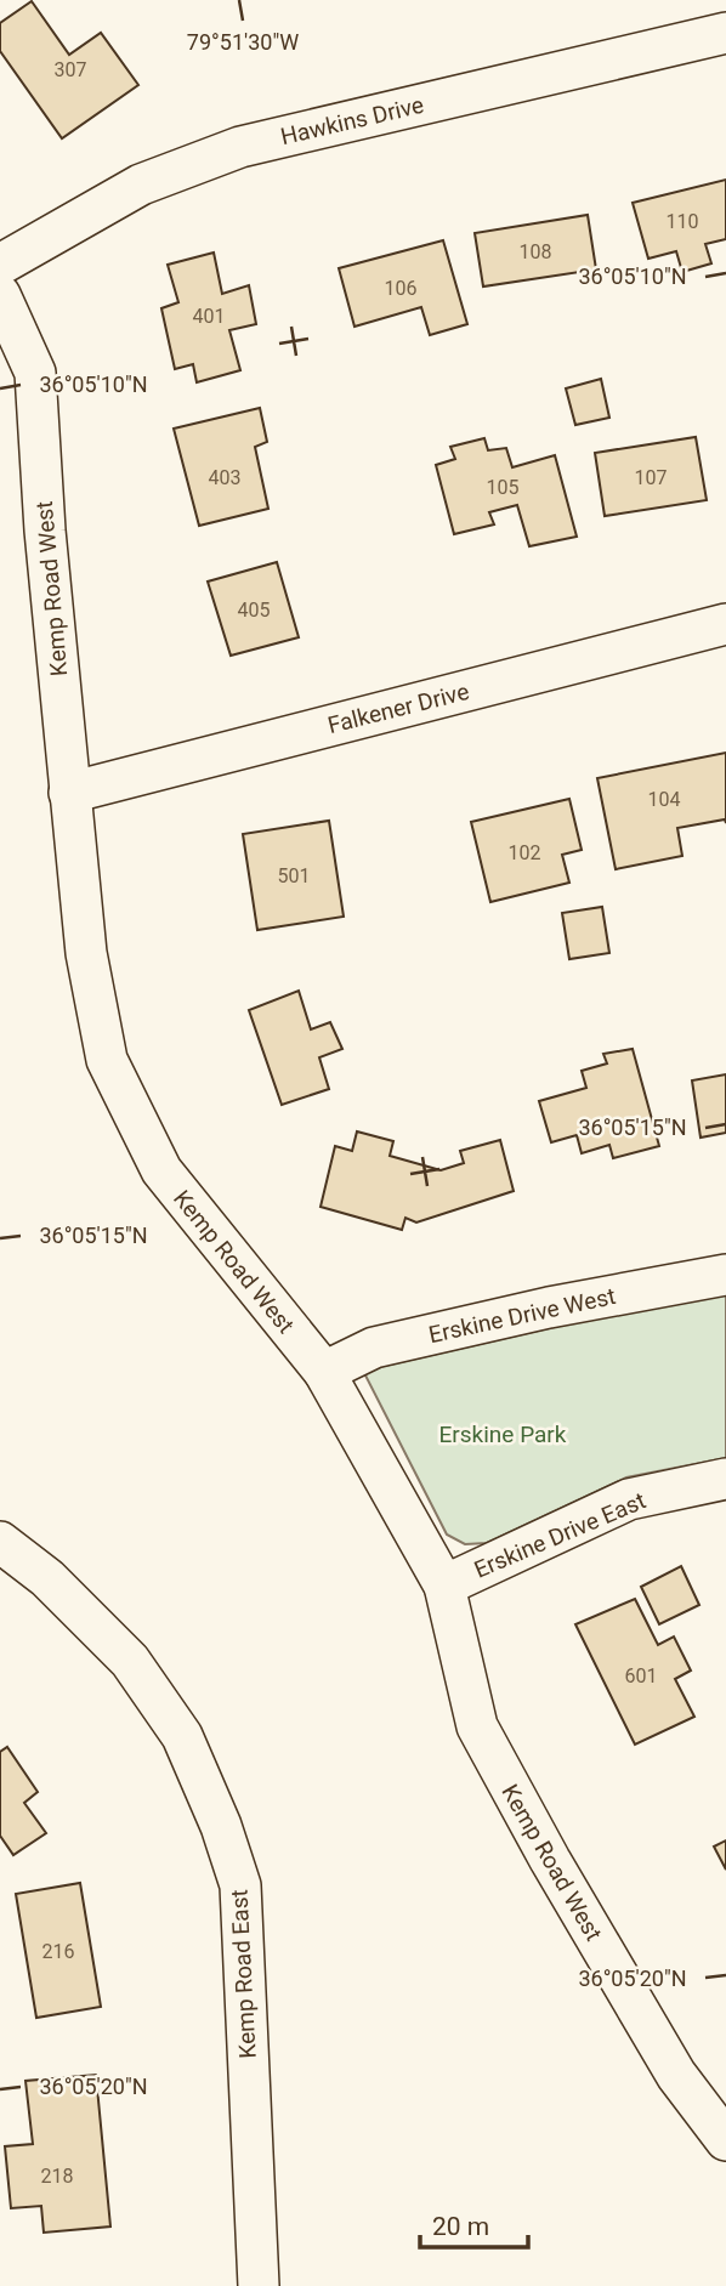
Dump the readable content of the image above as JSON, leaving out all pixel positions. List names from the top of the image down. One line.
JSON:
{"streets":{"street":["Hawkins Drive","Kemp Road West","Falkener Drive","Erskine Drive West","Erskine Drive East","Kemp Road East"]},"crossings":[["Kemp Road West","Falkener Drive"],["Kemp Road West","Erskine Drive West"],["Kemp Road West","Erskine Drive East"]],"parks":["Erskine Park"],"house_numbers":["307","110","108","106","401","403","107","105","405","104","102","501","601","216","218"],"scale_bar":"20 m","coordinates":["79°51'30\"W","36°05'10\"N","36°05'15\"N","36°05'20\"N"]}
